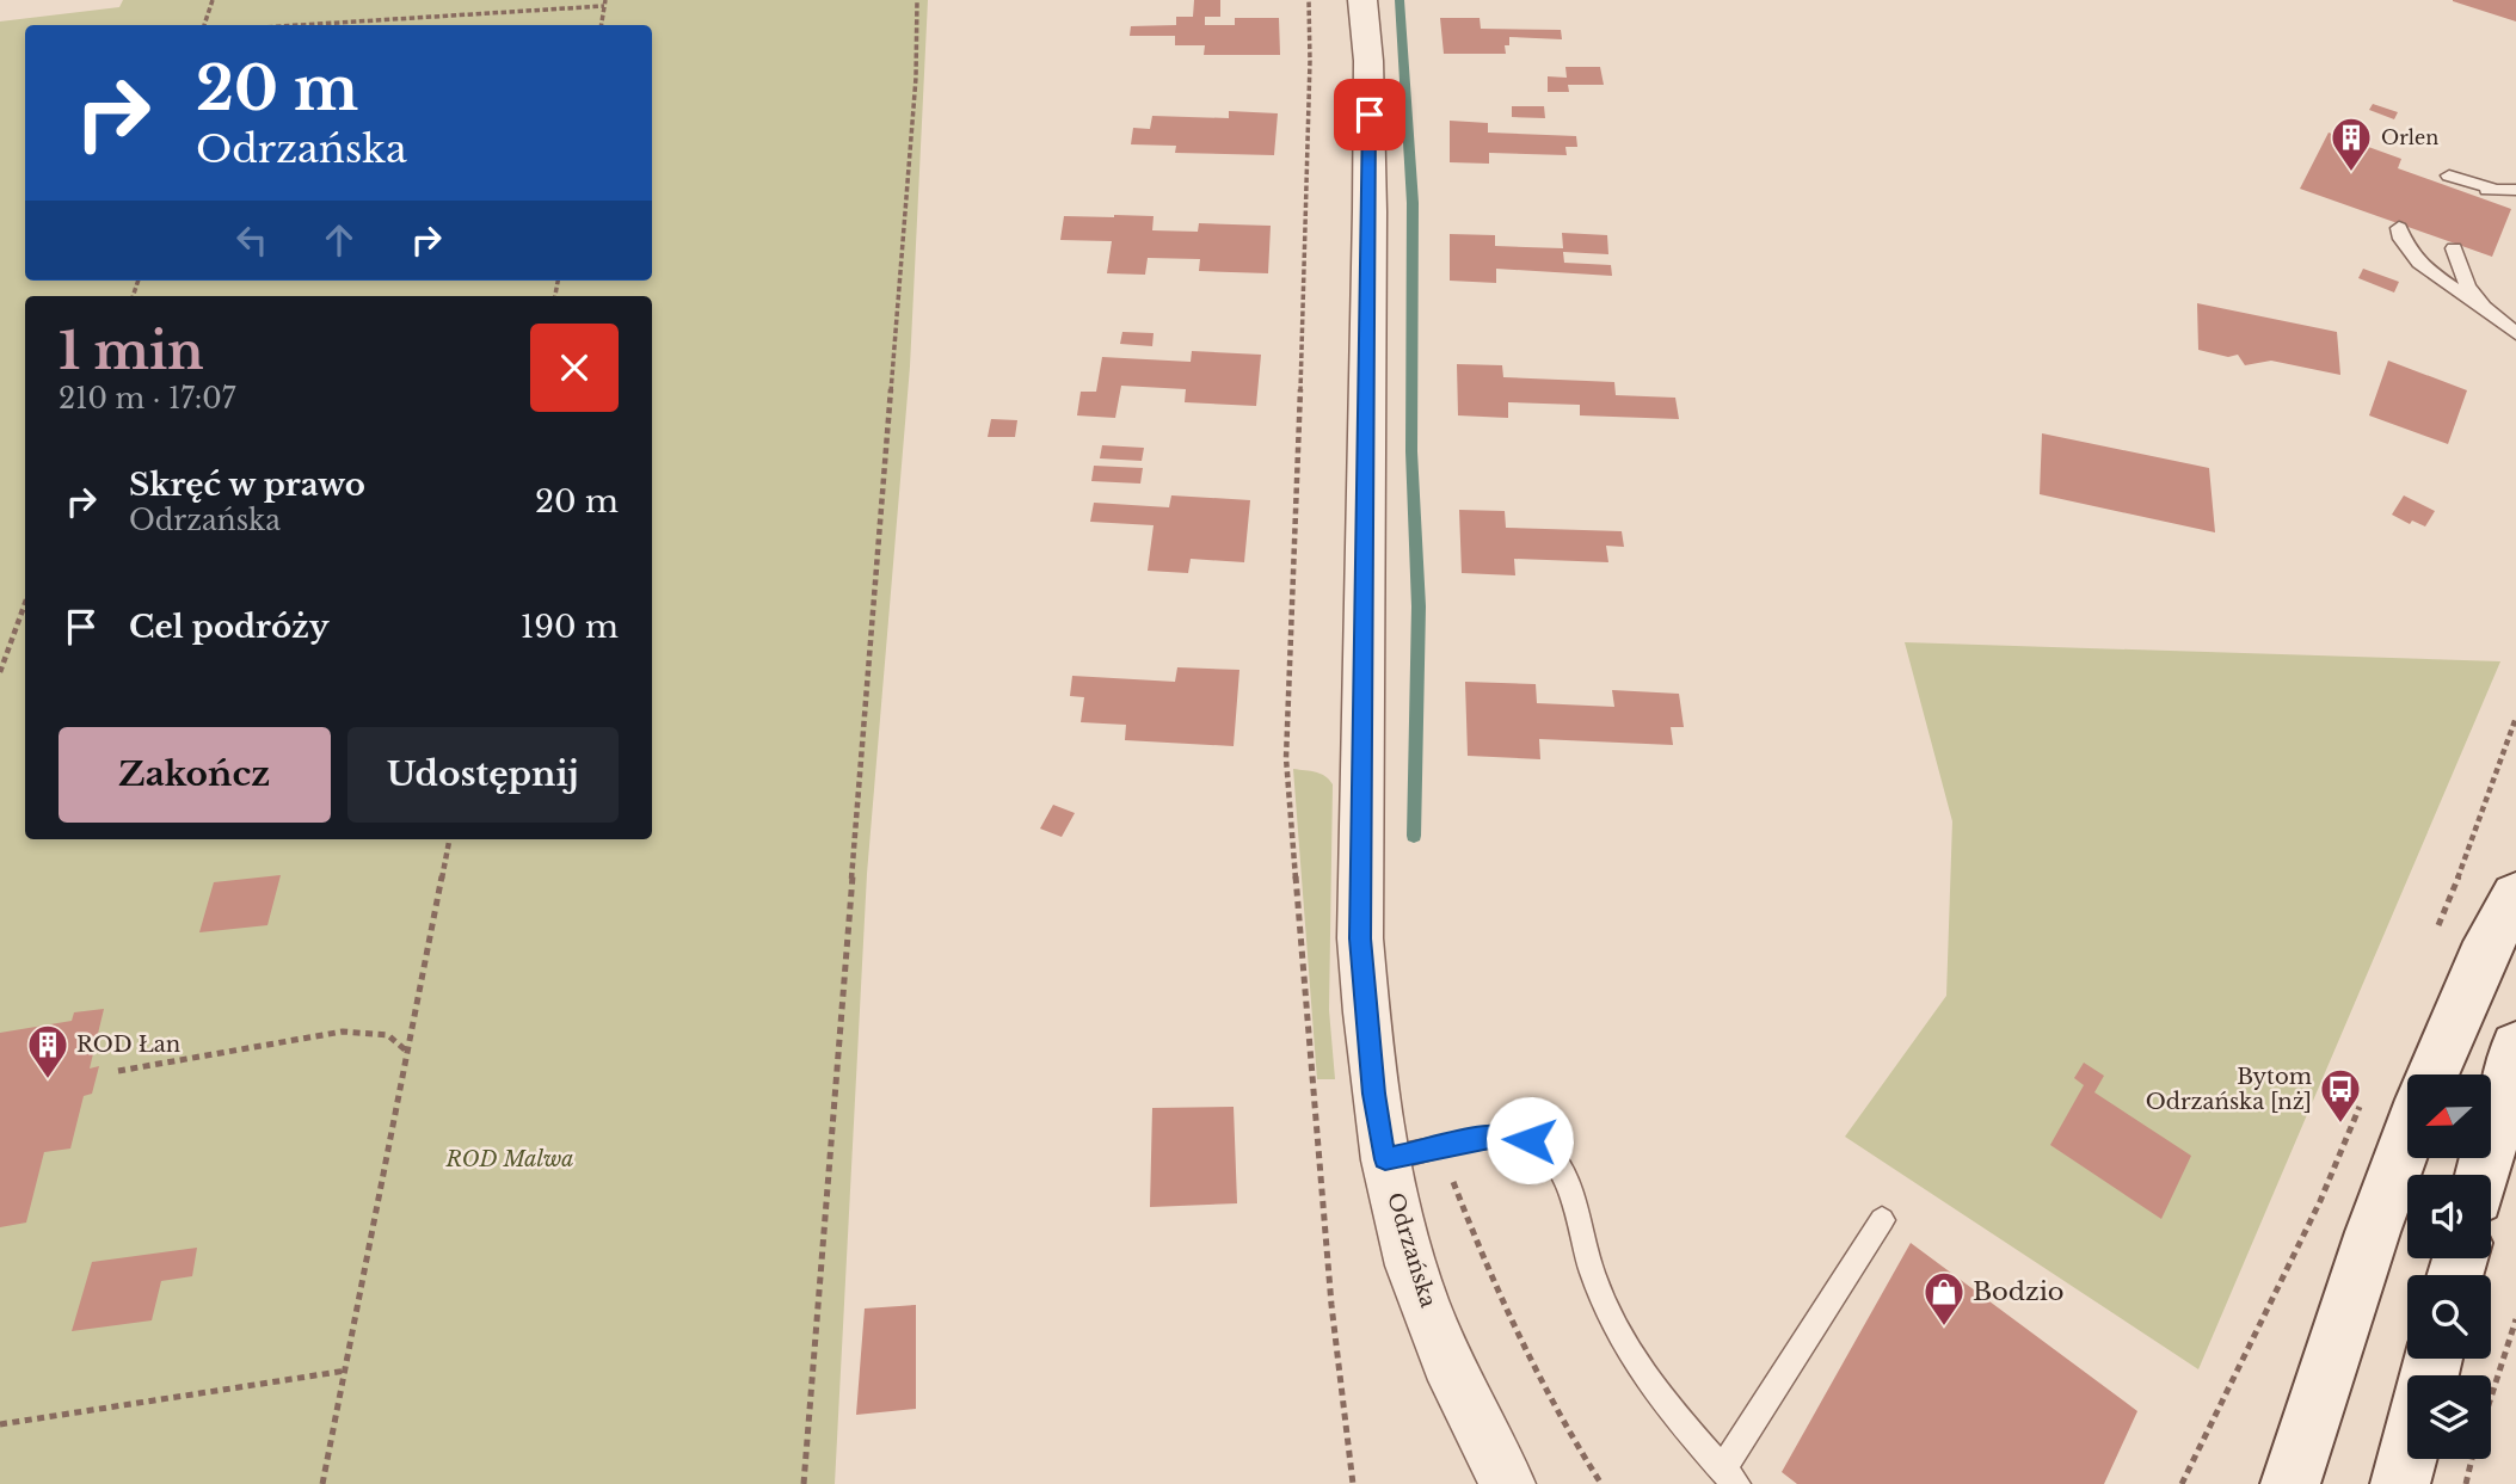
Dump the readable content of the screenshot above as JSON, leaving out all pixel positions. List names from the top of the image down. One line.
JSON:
{"streets":{"street":["Odrzańska"]},"parks":["ROD Malwa"],"places":{"building":["Orlen","ROD Łan"],"bus stop":["Bytom Odrzańska [nż]"],"shop":["Bodzio"]},"north":"left","page":{"turn":["20 m","Odrzańska"],"heading":["1 min","210 m · 17:07"],"list":[{"name":"Skręć w prawo","note":"Odrzańska","value":"20 m"},{"name":"Cel podróży","value":"190 m"}],"buttons":["Zakończ","Udostępnij"]}}
